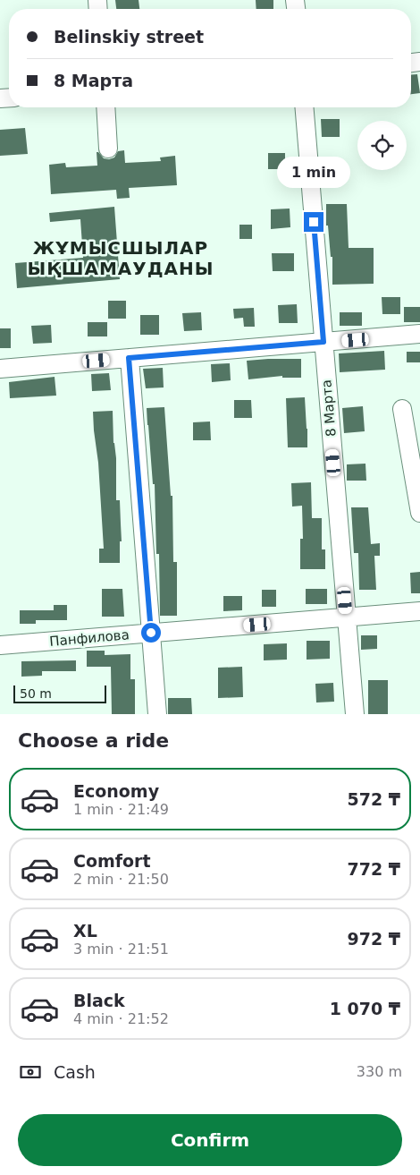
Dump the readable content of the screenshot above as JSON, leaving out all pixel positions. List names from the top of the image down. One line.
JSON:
{"streets":{"street":["8 Марта","Панфилова"]},"crossings":[["8 Марта","Панфилова"]],"districts":["ЖҰМЫСШЫЛАР ЫҚШАМАУДАНЫ"],"scale_bar":"50 m","page":{"banner":["Belinskiy street","8 Марта"],"bubble":"1 min","scale":"50 m","heading":"Choose a ride","list":[{"name":"Economy","note":"1 min · 21:49","value":"572 ₸"},{"name":"Comfort","note":"2 min · 21:50","value":"772 ₸"},{"name":"XL","note":"3 min · 21:51","value":"972 ₸"},{"name":"Black","note":"4 min · 21:52","value":"1 070 ₸"}],"pay":["Cash","330 m"],"buttons":"Confirm"}}
